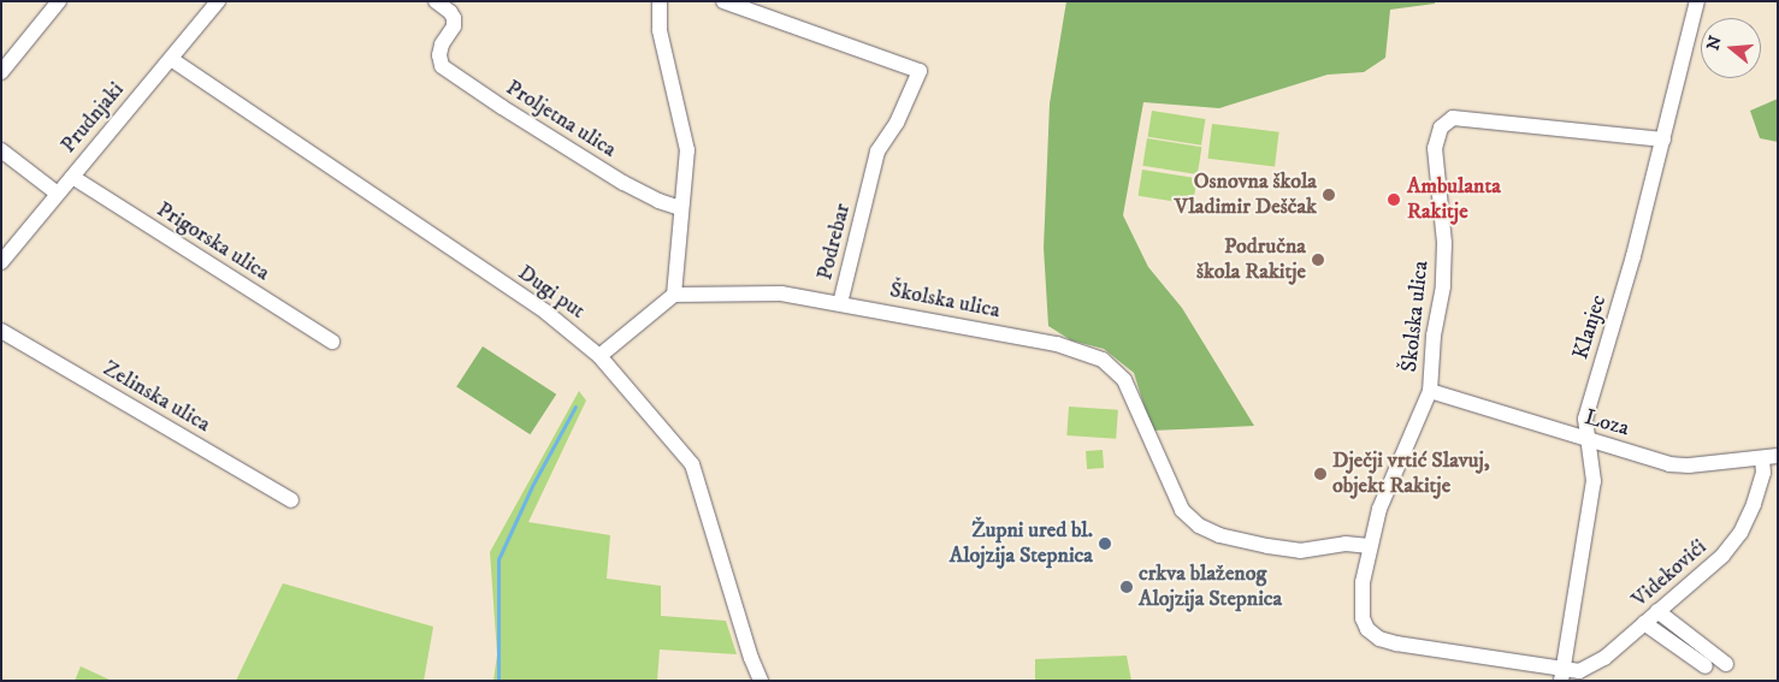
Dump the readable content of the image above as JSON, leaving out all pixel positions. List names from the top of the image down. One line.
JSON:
{"streets":{"street":["Prudnjaki","Proljetna ulica","Prigorska ulica","Podrebar","Dugi put","Školska ulica","Klanjec","Zelinska ulica","Loza","Videkovići"]},"crossings":[["Prudnjaki","Prigorska ulica"],["Prudnjaki","Dugi put"],["Podrebar","Školska ulica"],["Školska ulica","Klanjec"],["Školska ulica","Loza"],["Školska ulica","Videkovići"],["Klanjec","Loza"],["Klanjec","Videkovići"],["Loza","Videkovići"]],"places":["Osnovna škola Vladimir Deščak","Ambulanta Rakitje","Područna škola Rakitje","Dječji vrtić Slavuj, objekt Rakitje","Župni ured bl. Alojzija Stepnica","crkva blaženog Alojzija Stepnica"],"north":"left"}
